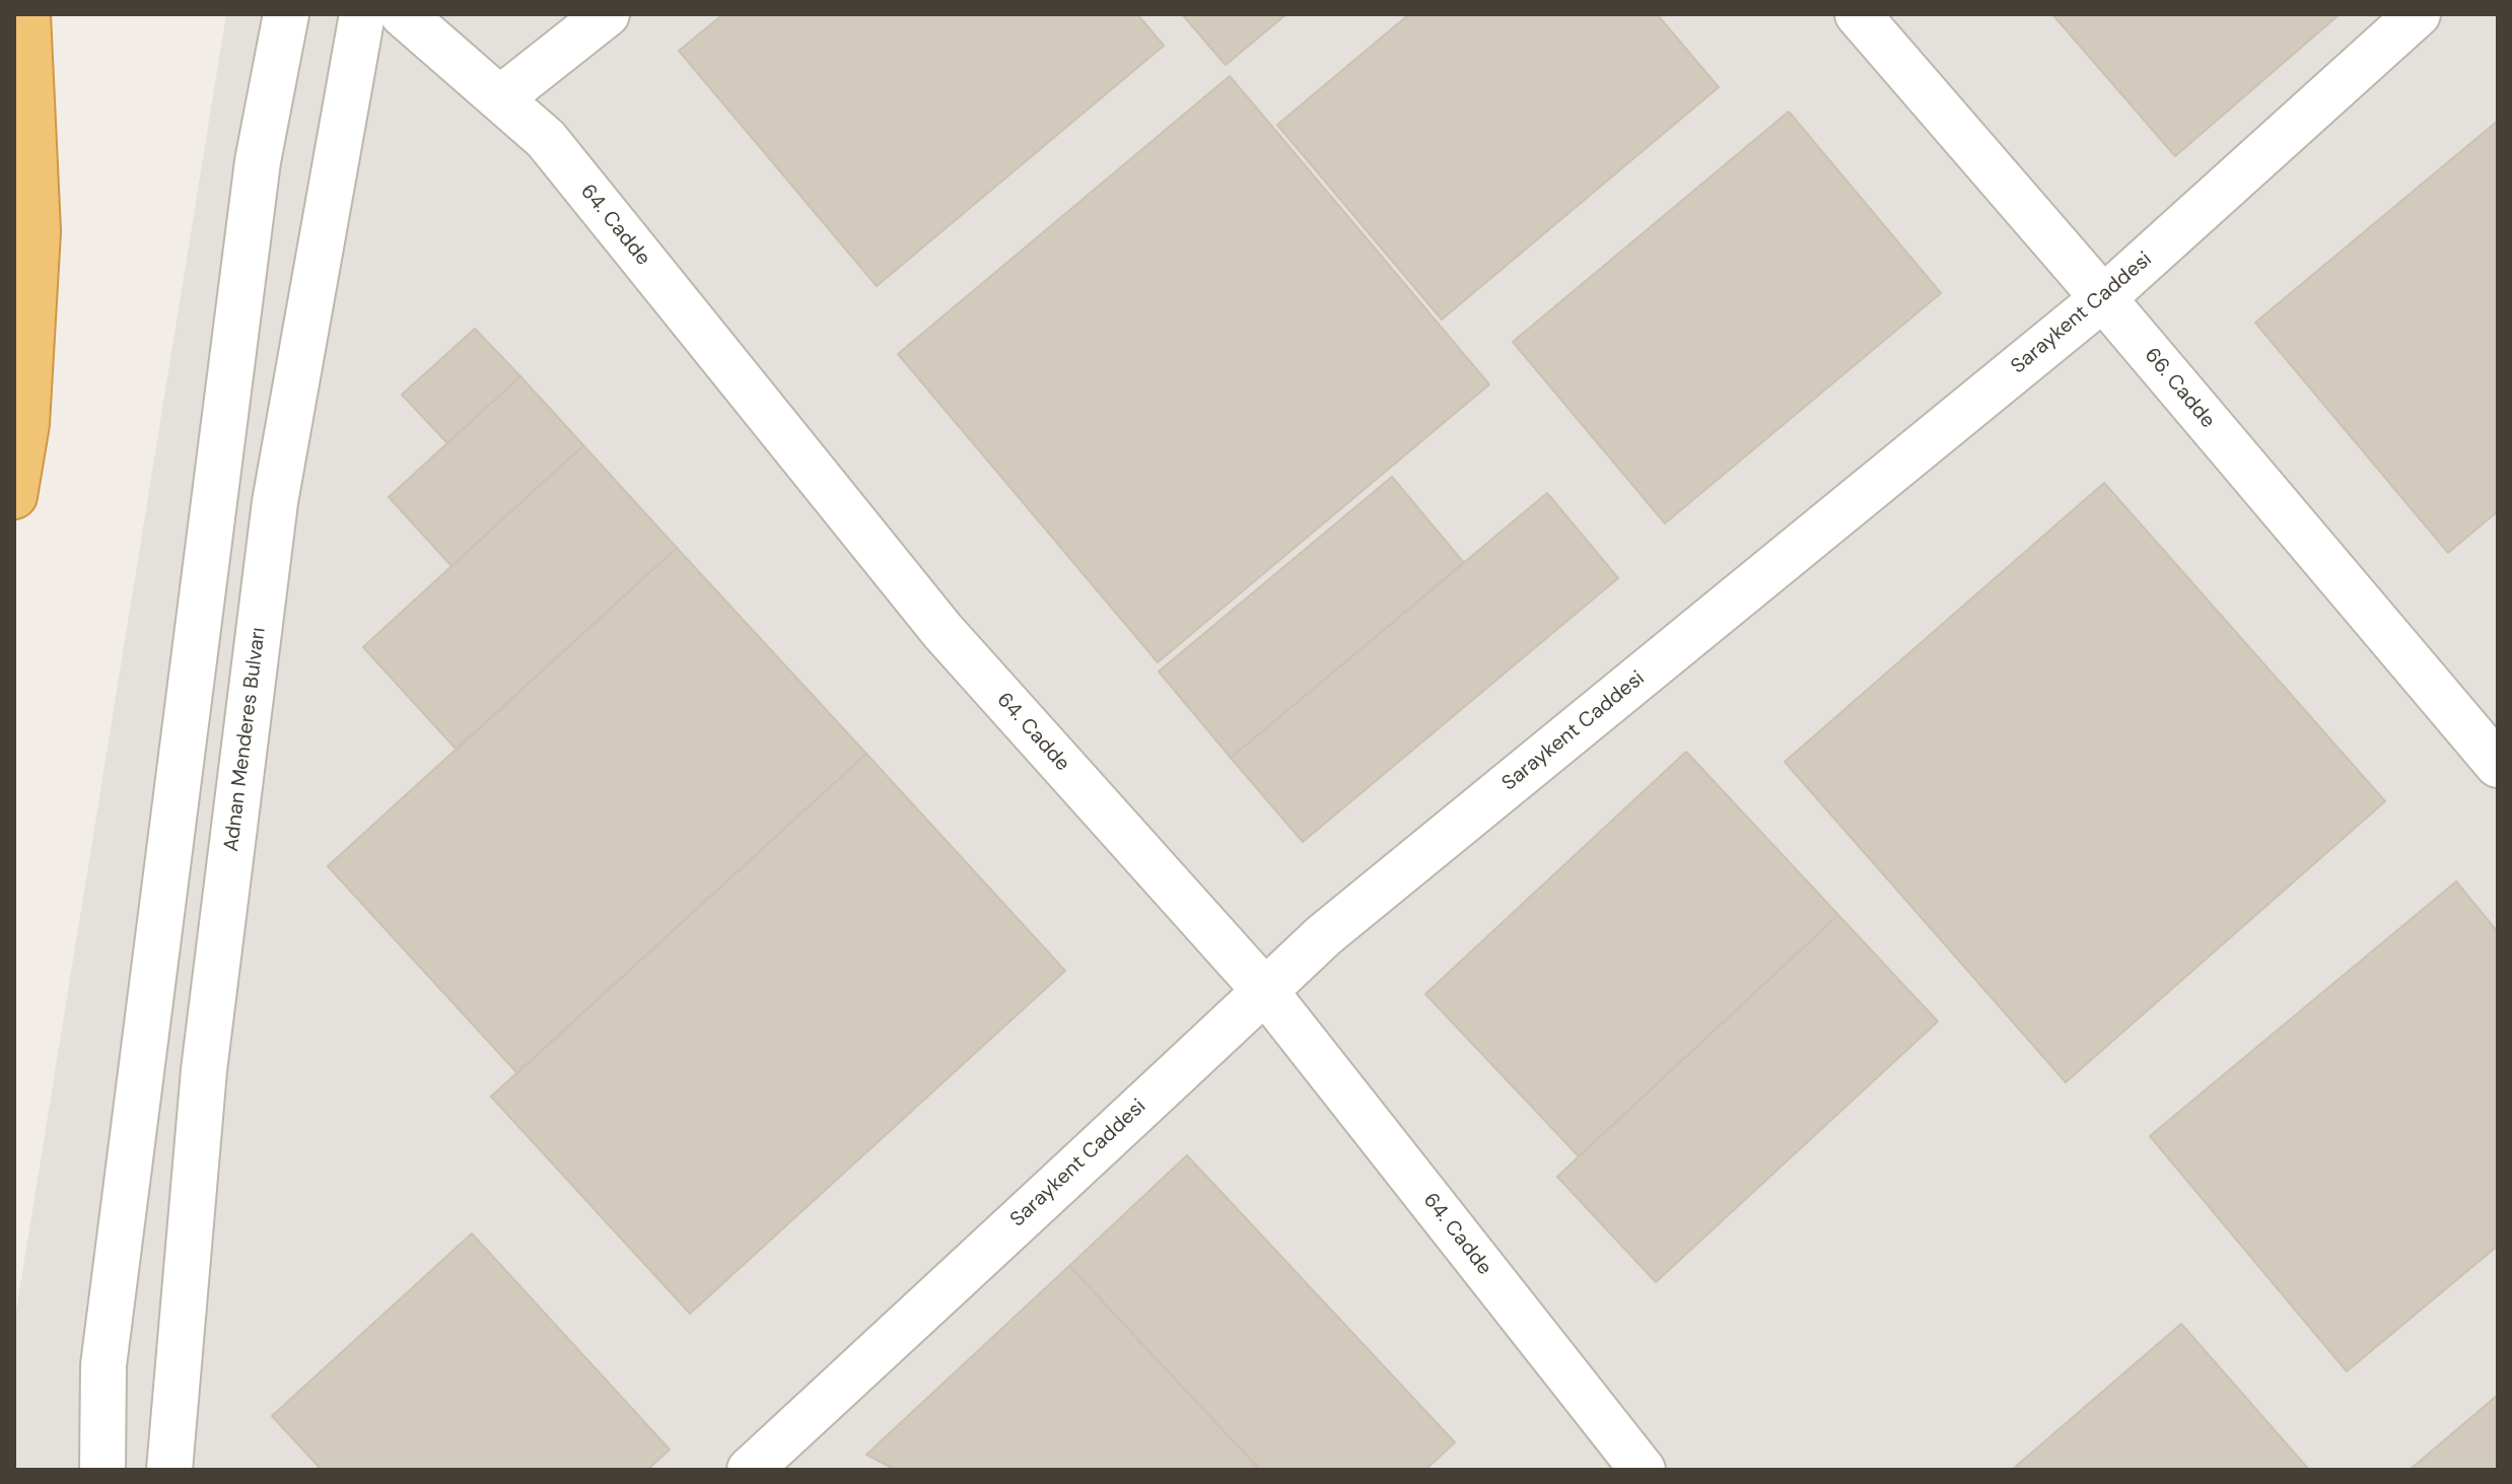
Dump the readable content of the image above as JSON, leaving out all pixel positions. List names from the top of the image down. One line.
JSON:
{"streets":{"street":["64. Cadde","Saraykent Caddesi","66. Cadde","Adnan Menderes Bulvarı"]},"crossings":[["64. Cadde","Saraykent Caddesi"],["Saraykent Caddesi","66. Cadde"]]}
